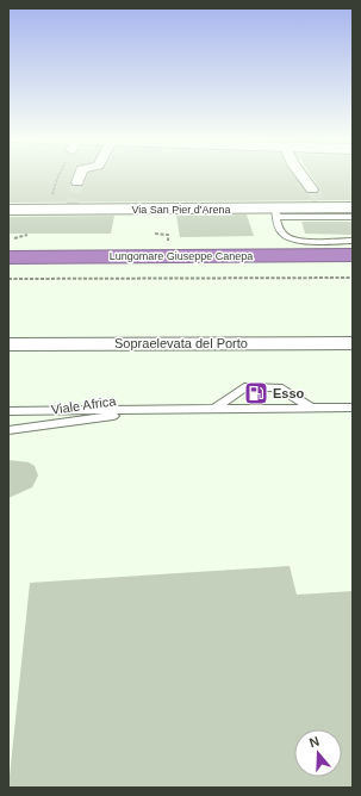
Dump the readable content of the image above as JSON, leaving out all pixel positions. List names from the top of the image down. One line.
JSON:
{"streets":{"highway":["Lungomare Giuseppe Canepa"],"street":["Via San Pier d'Arena","Sopraelevata del Porto"],"lane":["Viale Africa"]},"places":{"fuel station":["Esso"]},"north":"top"}
